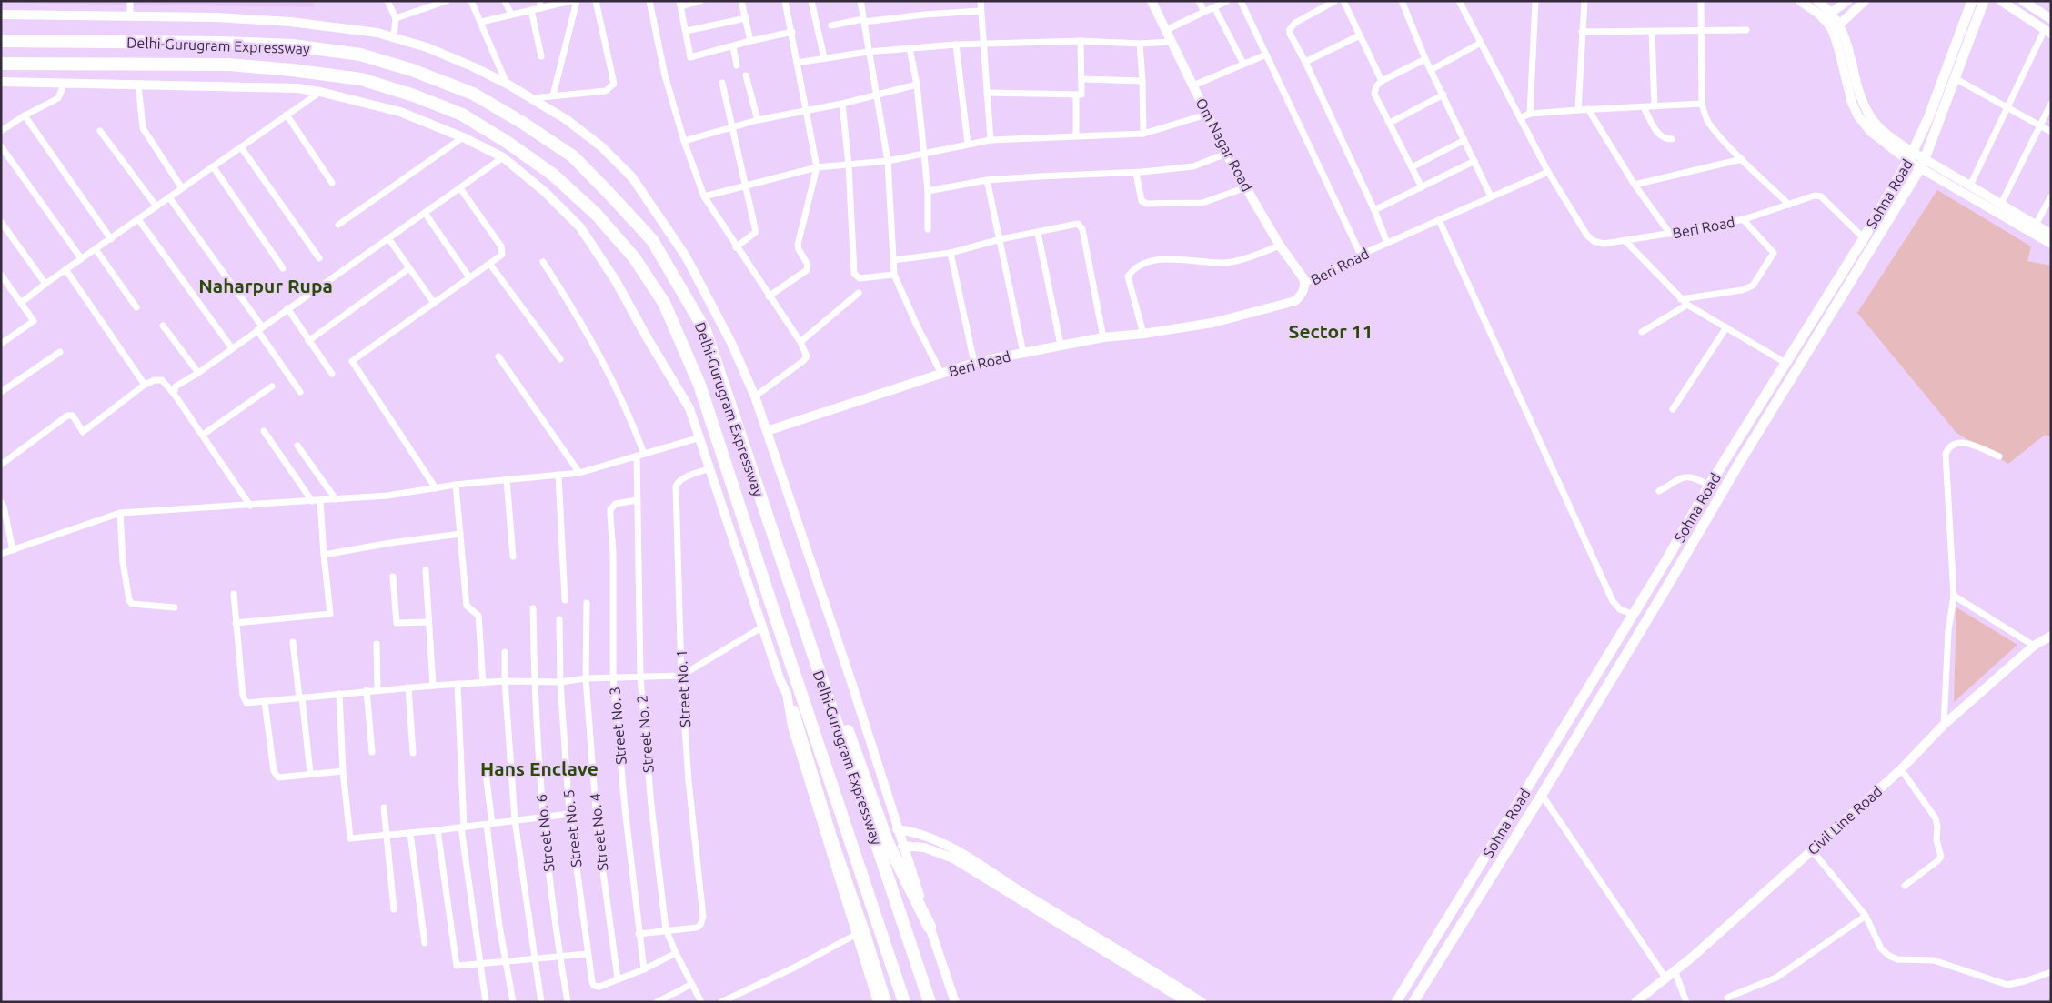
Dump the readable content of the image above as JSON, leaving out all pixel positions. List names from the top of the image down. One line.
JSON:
{"streets":{"highway":["Delhi-Gurugram Expressway"],"main road":["Om Nagar Road","Sohna Road","Beri Road","Civil Line Road"],"street":["Street No. 1","Street No. 3","Street No. 2","Street No. 5","Street No. 4","Street No. 6"]},"crossings":[["Om Nagar Road","Beri Road"],["Sohna Road","Beri Road"],["Street No. 1","Street No. 2"],["Street No. 3","Street No. 2"],["Street No. 5","Street No. 4"]],"districts":["Naharpur Rupa","Sector 11","Hans Enclave"]}
